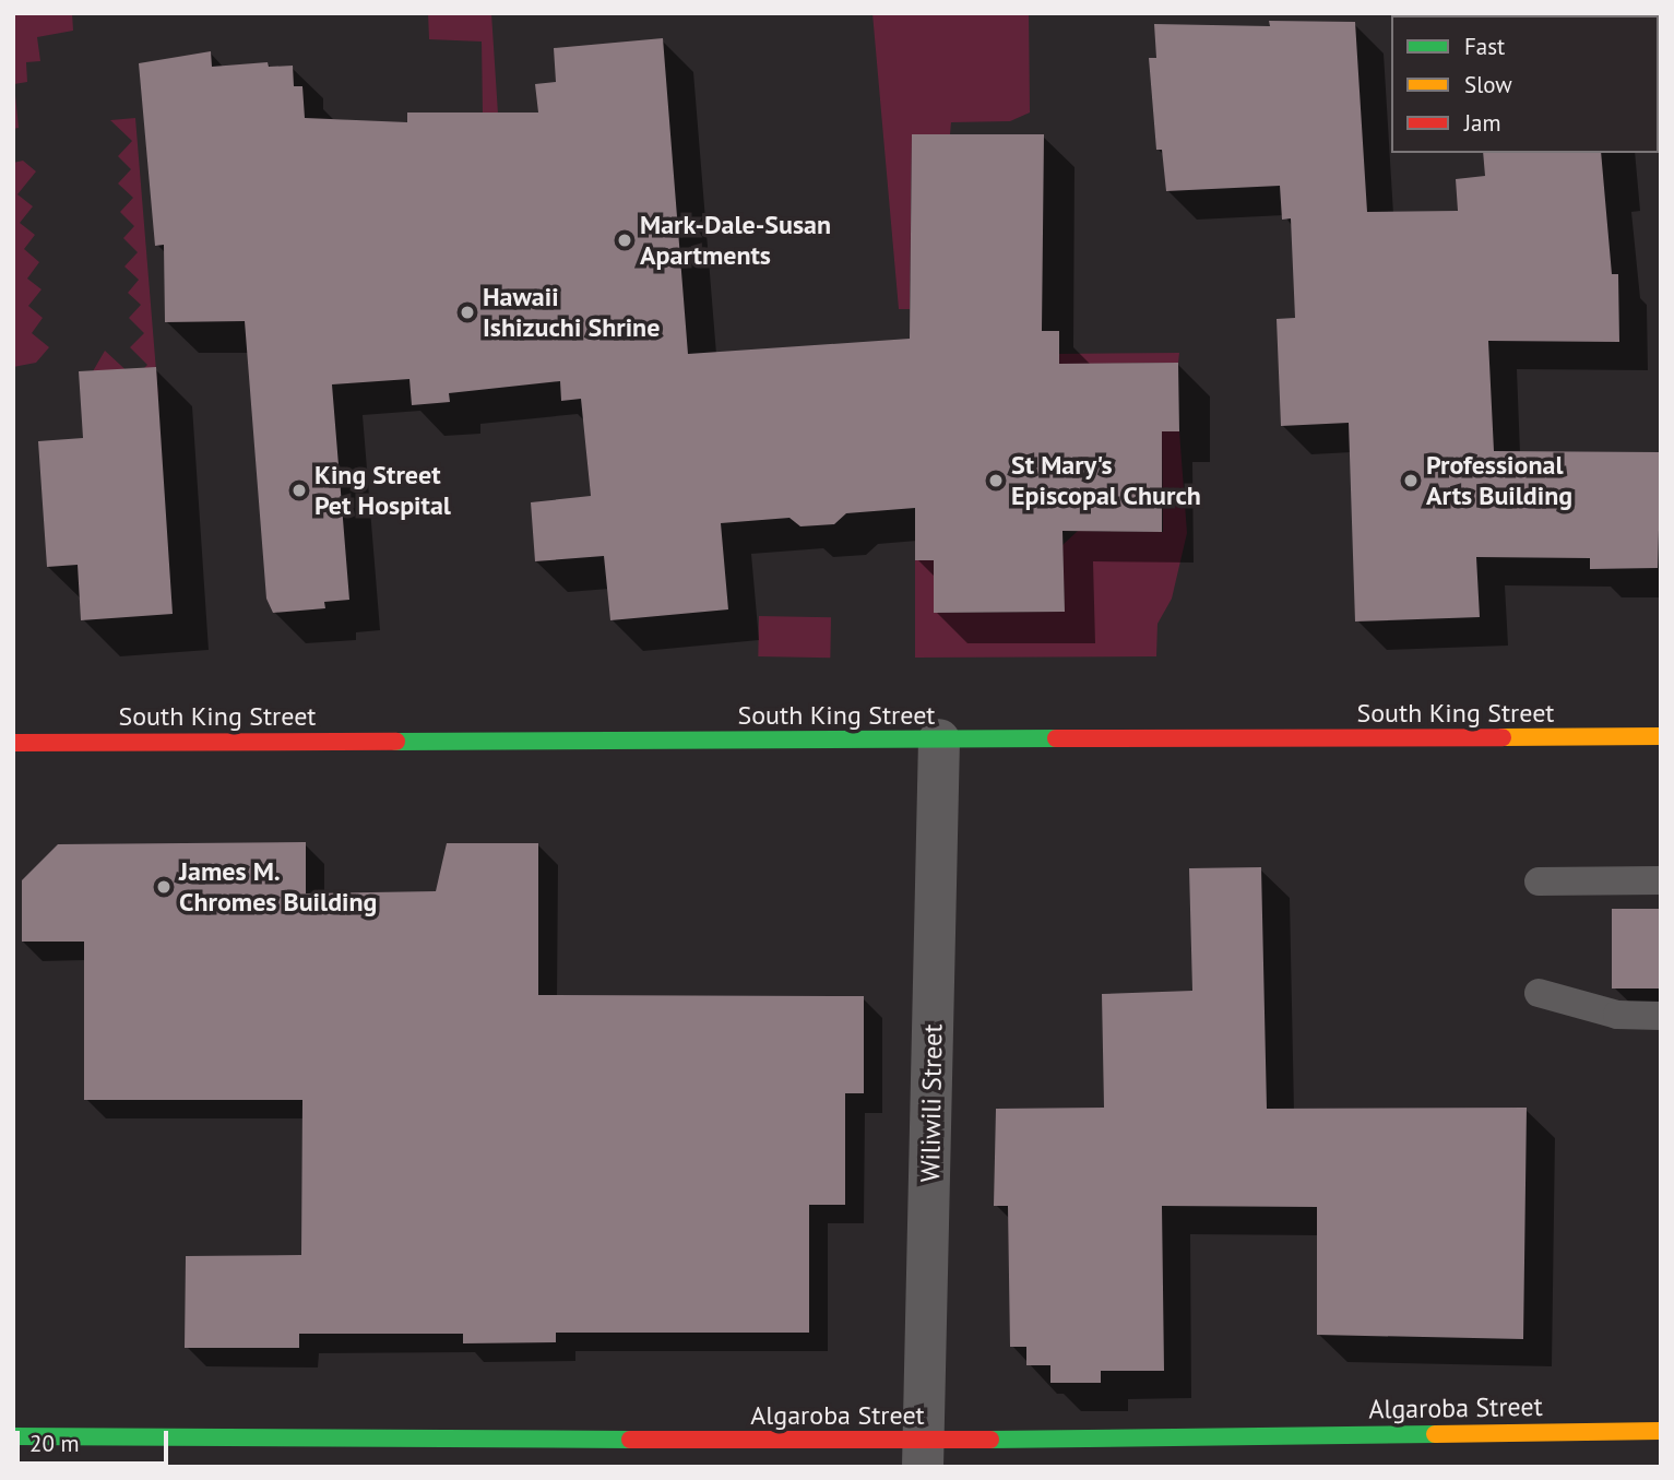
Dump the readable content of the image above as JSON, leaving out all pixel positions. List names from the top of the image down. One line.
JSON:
{"streets":{"main road":["South King Street","Algaroba Street"],"street":["Wiliwili Street"]},"crossings":[["South King Street","Wiliwili Street"],["Wiliwili Street","Algaroba Street"]],"places":["Mark-Dale-Susan Apartments","Hawaii Ishizuchi Shrine","St Mary's Episcopal Church","Professional Arts Building","King Street Pet Hospital","James M. Chromes Building"],"legend":["Fast","Slow","Jam"],"scale_bar":"20 m"}
